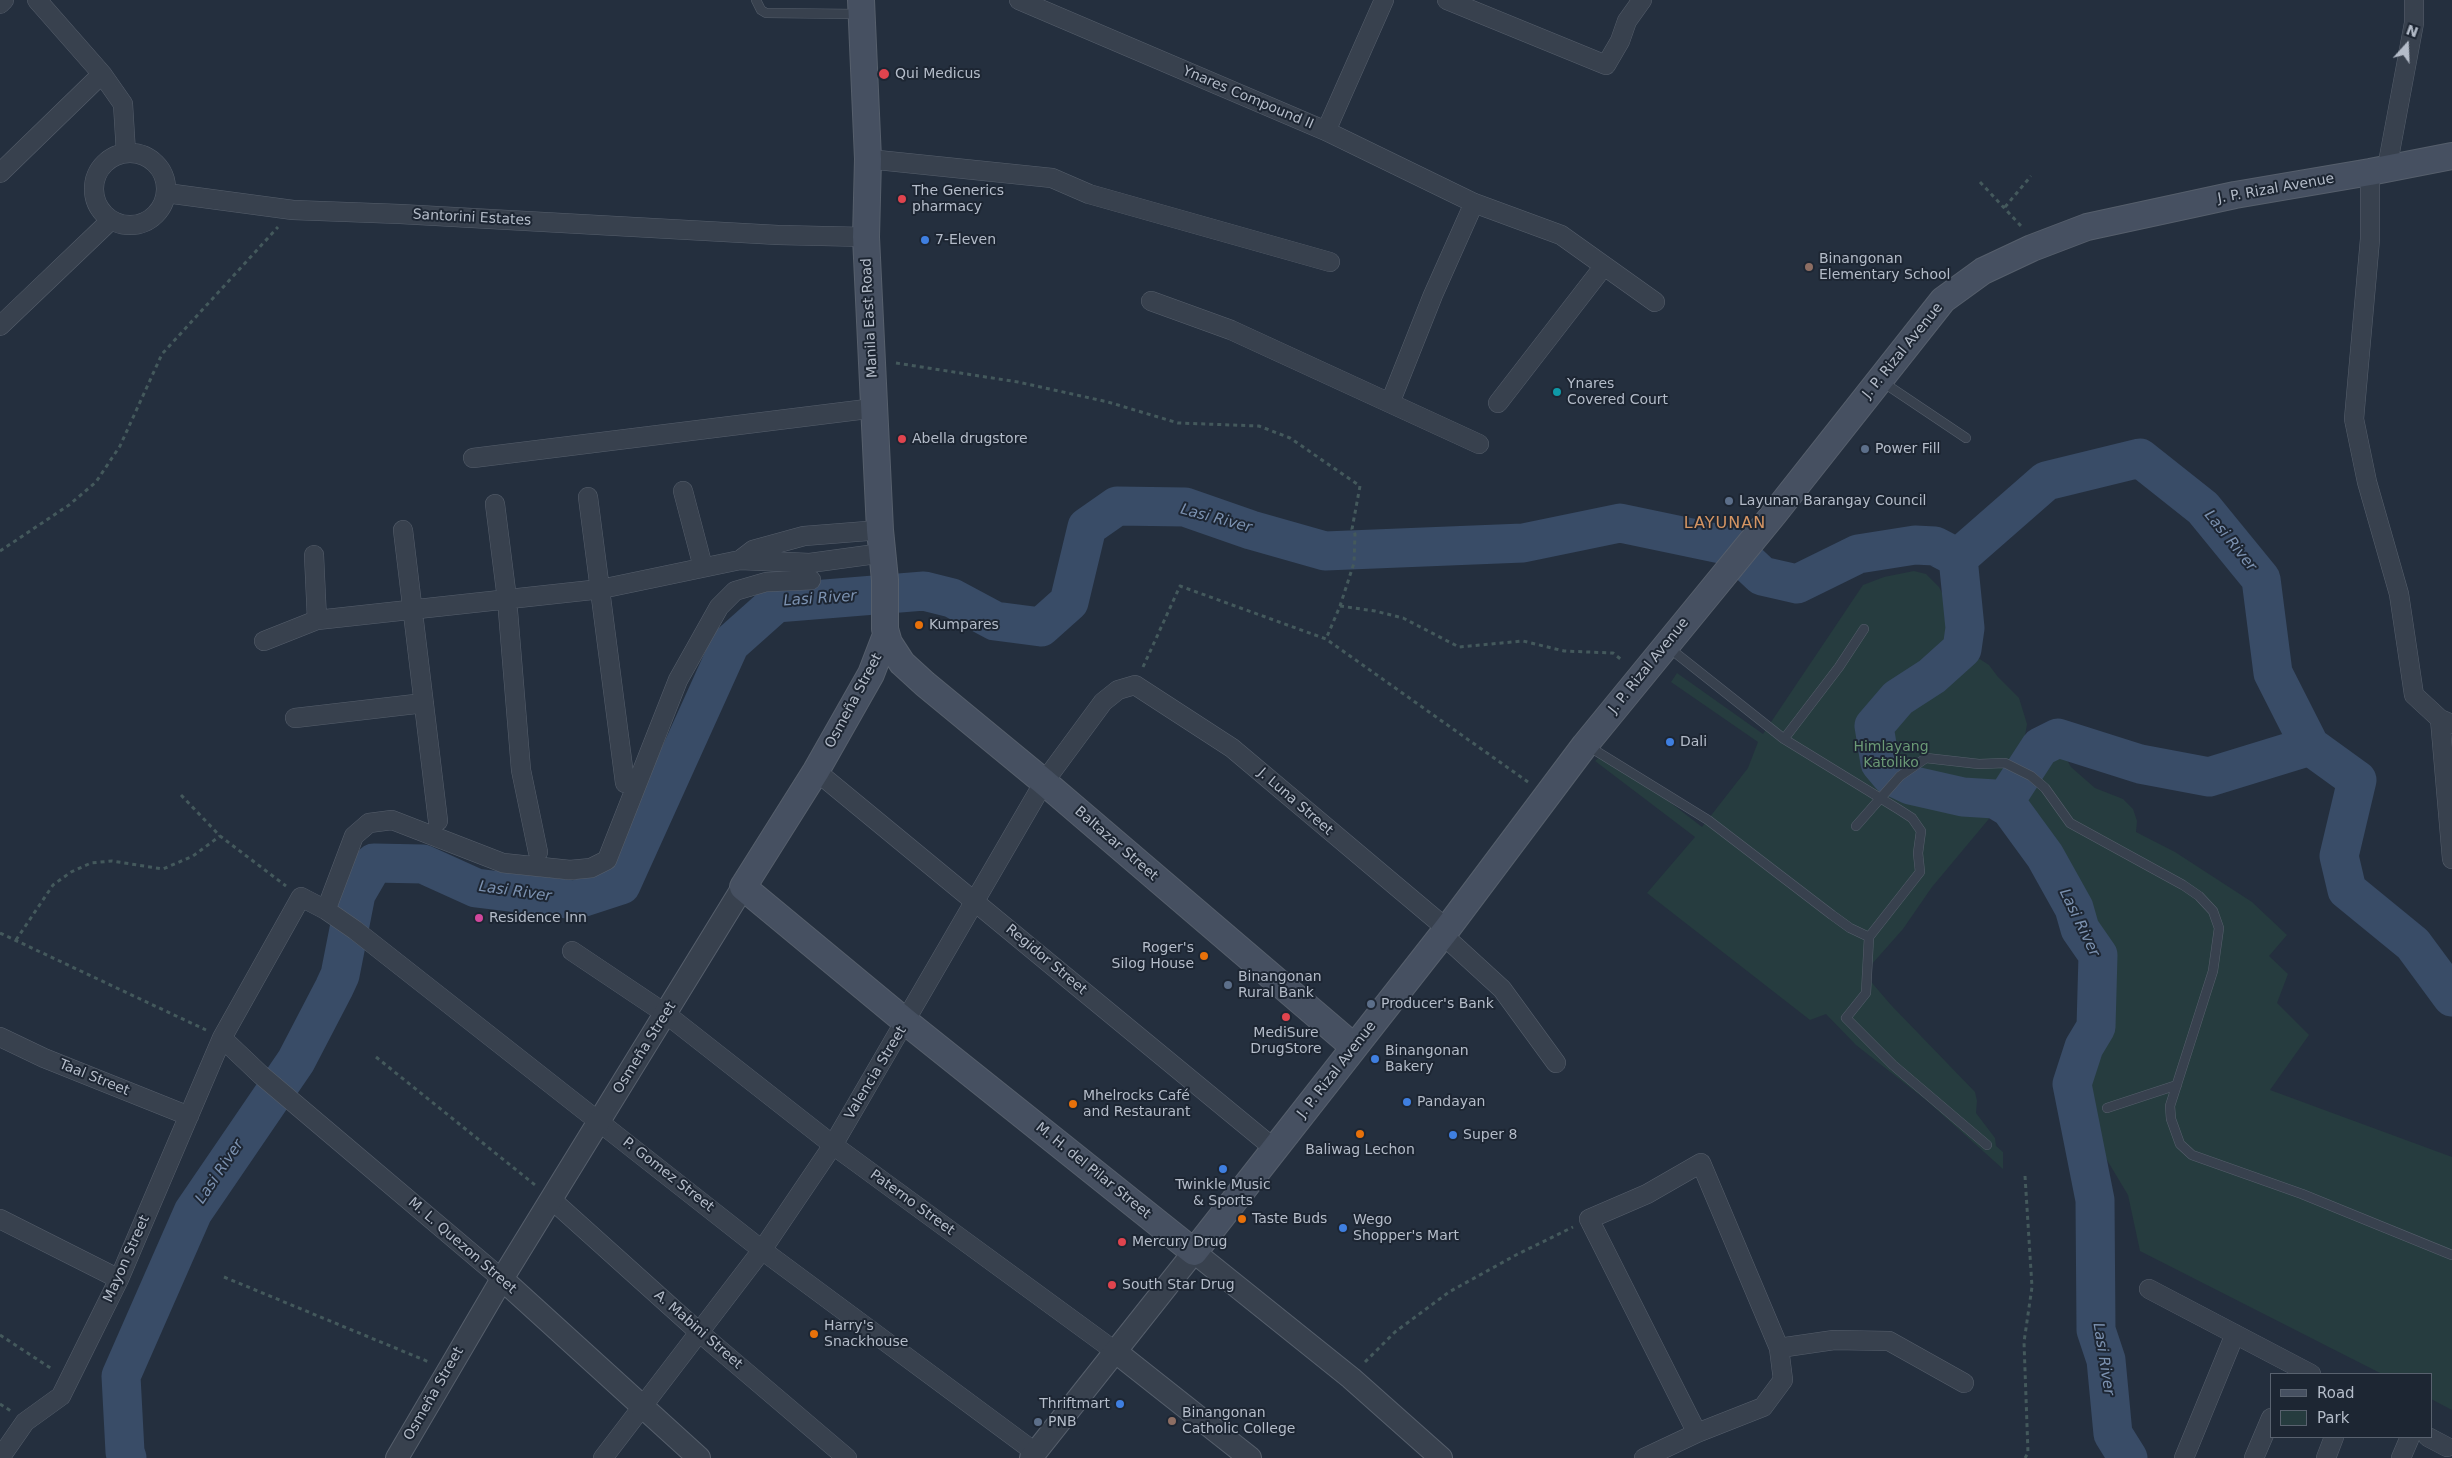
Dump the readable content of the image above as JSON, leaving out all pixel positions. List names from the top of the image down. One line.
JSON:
{"streets":{"main road":["J. P. Rizal Avenue","Manila East Road","Osmeña Street","Baltazar Street","M. H. del Pilar Street"],"street":["Ynares Compound II","Santorini Estates","J. Luna Street","Regidor Street","Valencia Street","Taal Street","P. Gomez Street","Paterno Street","M. L. Quezon Street","Mayon Street","A. Mabini Street"]},"crossings":[["J. P. Rizal Avenue","J. Luna Street"],["J. P. Rizal Avenue","Baltazar Street"],["J. P. Rizal Avenue","Regidor Street"],["J. P. Rizal Avenue","M. H. del Pilar Street"],["J. P. Rizal Avenue","P. Gomez Street"],["J. P. Rizal Avenue","Paterno Street"],["Santorini Estates","Manila East Road"],["Manila East Road","Osmeña Street"],["Manila East Road","Baltazar Street"],["Osmeña Street","Baltazar Street"],["Osmeña Street","Regidor Street"],["Osmeña Street","M. H. del Pilar Street"],["Osmeña Street","P. Gomez Street"],["Osmeña Street","Paterno Street"],["Osmeña Street","M. L. Quezon Street"],["Osmeña Street","A. Mabini Street"],["J. Luna Street","Valencia Street"],["Baltazar Street","Valencia Street"],["Regidor Street","Valencia Street"],["Valencia Street","M. H. del Pilar Street"],["Valencia Street","P. Gomez Street"],["Valencia Street","Paterno Street"],["Valencia Street","M. L. Quezon Street"],["Valencia Street","A. Mabini Street"],["Taal Street","Mayon Street"],["P. Gomez Street","Mayon Street"],["M. L. Quezon Street","Mayon Street"]],"districts":["LAYUNAN"],"water":["Lasi River"],"parks":["Himlayang Katoliko"],"places":["Qui Medicus","The Generics pharmacy","7-Eleven","Binangonan Elementary School","Ynares Covered Court","Abella drugstore","Power Fill","Layunan Barangay Council","Kumpares","Dali","Residence Inn","Roger's Silog House","Binangonan Rural Bank","Producer's Bank","MediSure DrugStore","Binangonan Bakery","Pandayan","Mhelrocks Café and Restaurant","Baliwag Lechon","Super 8","Twinkle Music & Sports","Taste Buds","Wego Shopper's Mart","Mercury Drug","South Star Drug","Harry's Snackhouse","Thriftmart","Binangonan Catholic College","PNB"],"legend":["Road","Park"],"north":"top"}
